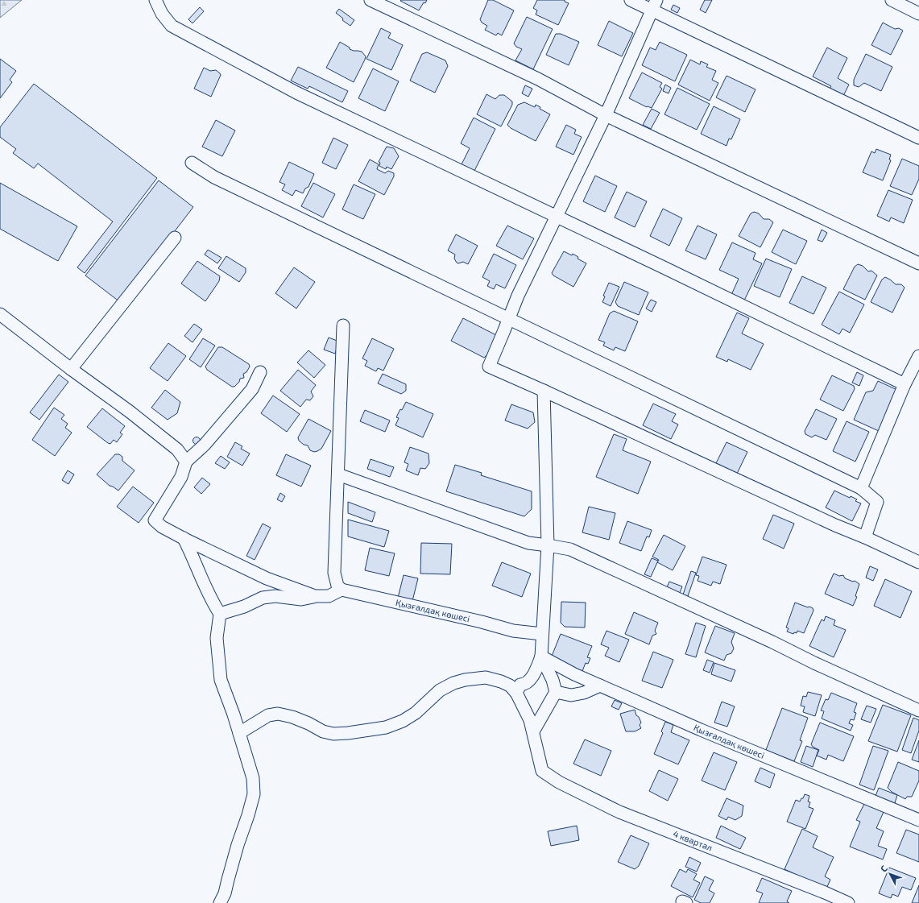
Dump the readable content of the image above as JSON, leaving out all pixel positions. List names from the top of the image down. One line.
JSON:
{"streets":{"street":["Қызғалдақ көшесі","4 квартал"]},"north":"top left"}
